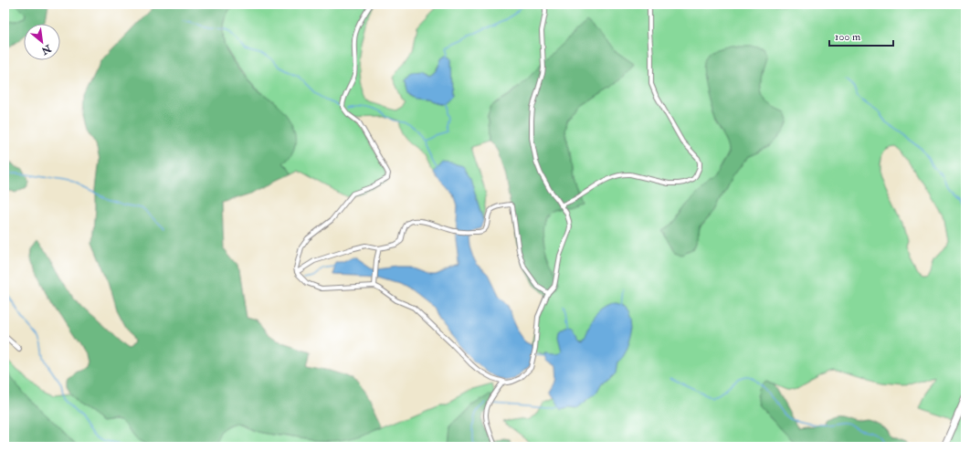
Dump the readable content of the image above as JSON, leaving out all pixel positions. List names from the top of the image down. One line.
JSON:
{"scale_bar":"100 m","north":"bottom right"}
